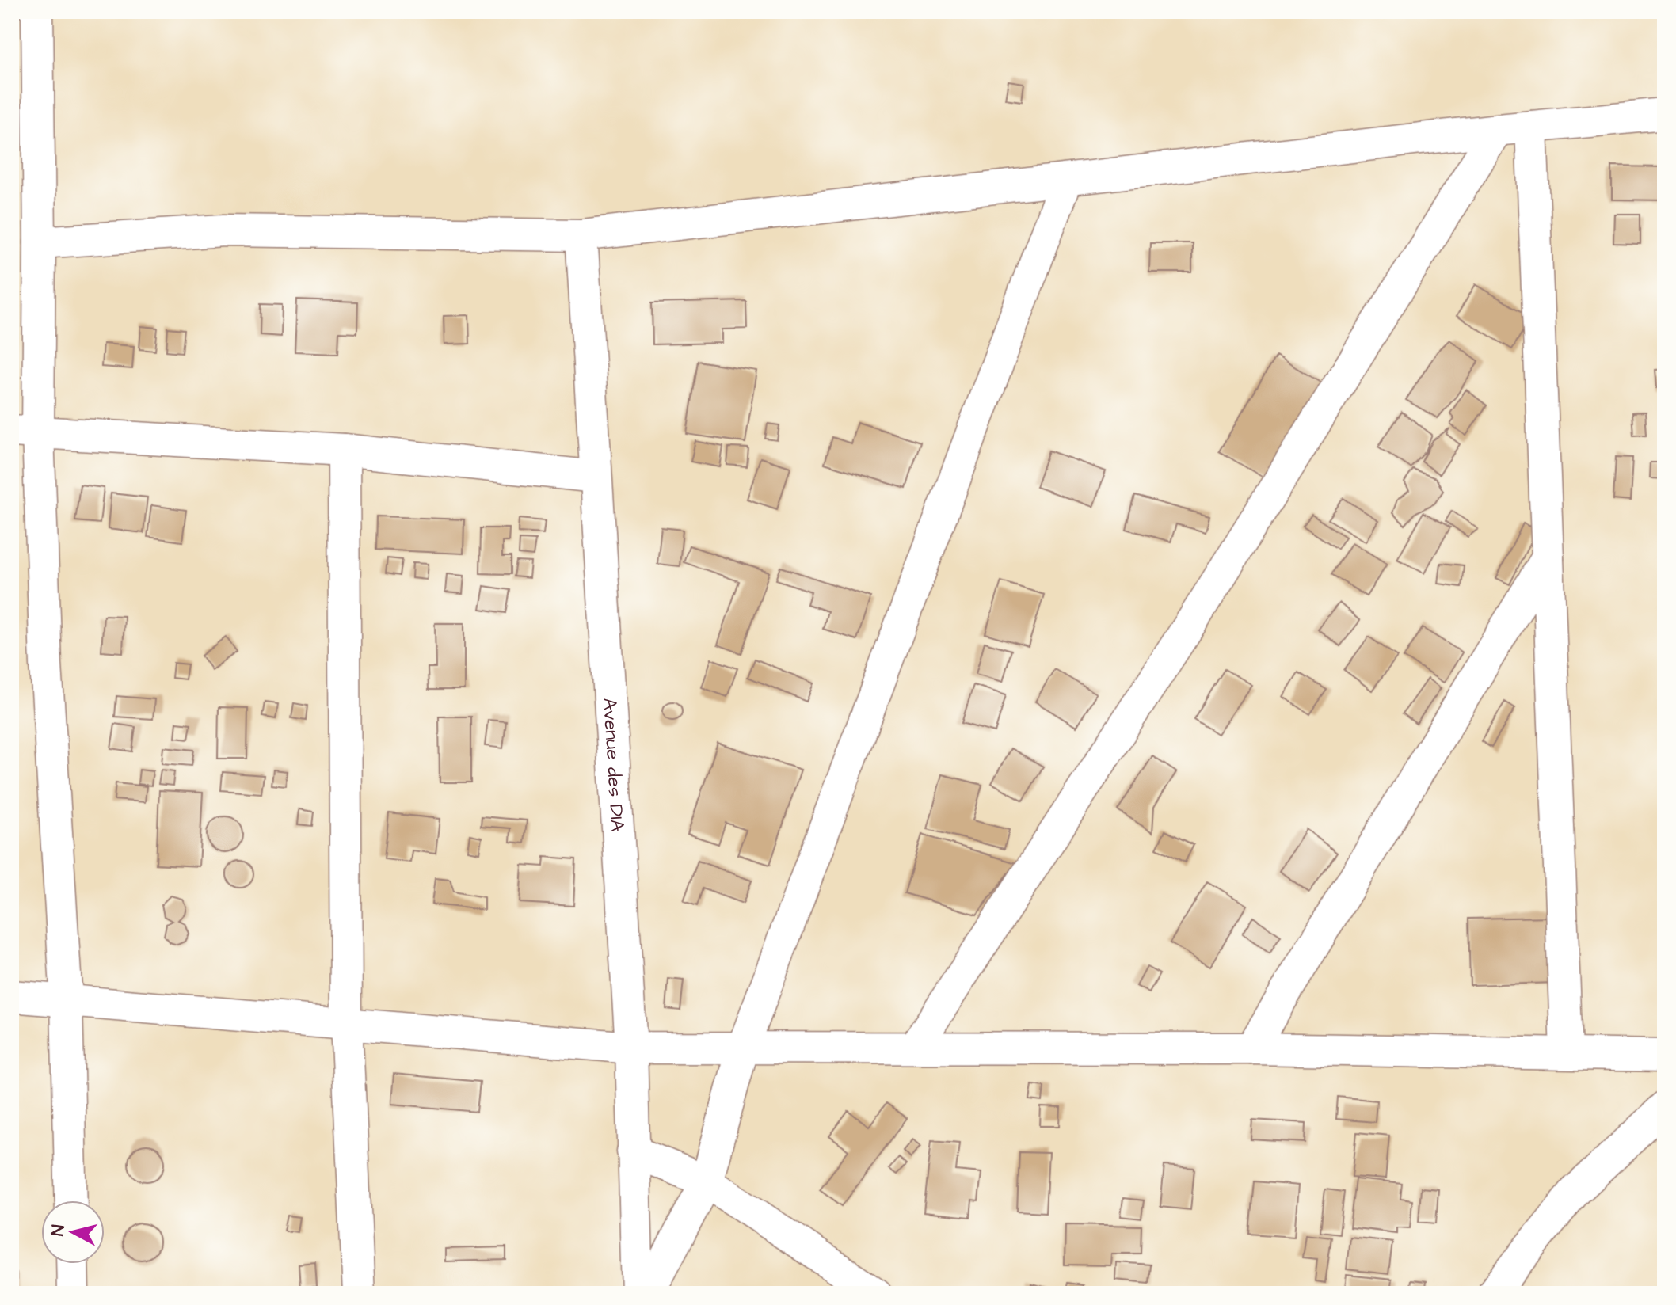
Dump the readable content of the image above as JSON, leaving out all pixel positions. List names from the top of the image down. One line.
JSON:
{"streets":{"street":["Avenue des DIA"]},"north":"left"}
